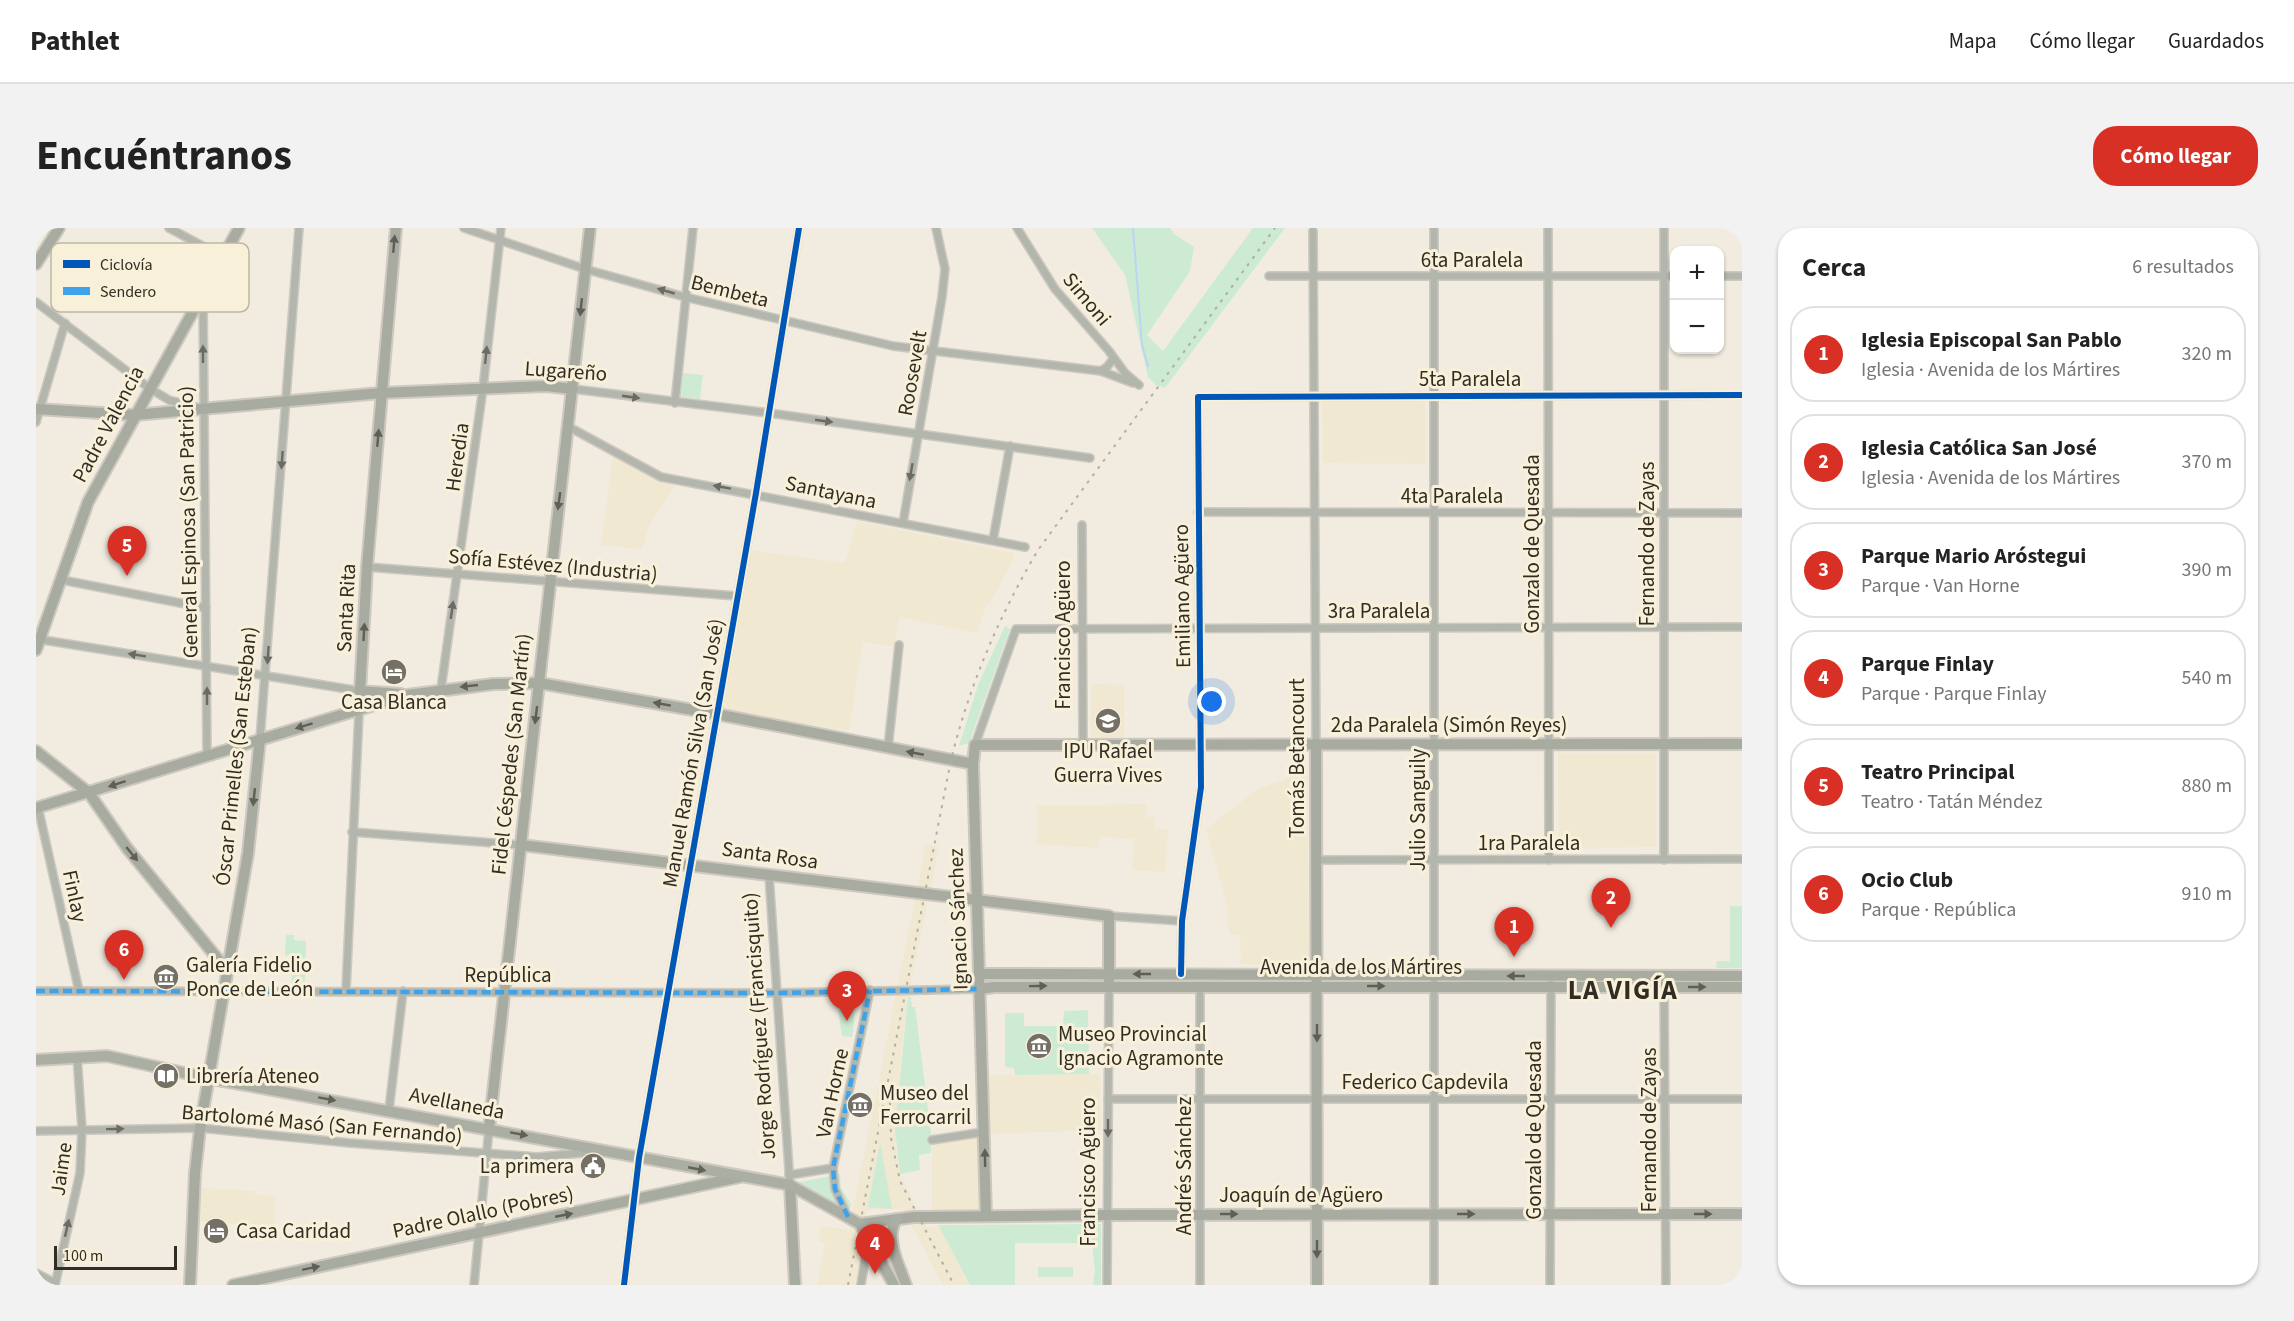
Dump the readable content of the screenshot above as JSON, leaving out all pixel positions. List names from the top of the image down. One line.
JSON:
{"streets":{"main road":["Avellaneda"],"street":["6ta Paralela","Bembeta","Simoni","Lugareño","Roosevelt","5ta Paralela","Padre Valencia","Heredia","Santayana","4ta Paralela","General Espinosa (San Patricio)","Gonzalo de Quesada","Fernando de Zayas","Sofía Estévez (Industria)","Emiliano Agüero","Santa Rita","3ra Paralela","Francisco Agüero","2da Paralela (Simón Reyes)","Manuel Ramón Silva (San José)","Fidel Céspedes (San Martín)","Óscar Primelles (San Esteban)","Tomás Betancourt","Julio Sanguily","1ra Paralela","Santa Rosa","Finlay","Ignacio Sánchez","Avenida de los Mártires","República","Jorge Rodríguez (Francisquito)","Federico Capdevila","Van Horne","Bartolomé Masó (San Fernando)","Andrés Sánchez","Jaime","Joaquín de Agüero","Padre Olallo (Pobres)"]},"crossings":[["6ta Paralela","Gonzalo de Quesada"],["6ta Paralela","Fernando de Zayas"],["6ta Paralela","Tomás Betancourt"],["6ta Paralela","Julio Sanguily"],["Bembeta","Simoni"],["Bembeta","Roosevelt"],["Bembeta","Heredia"],["Bembeta","Manuel Ramón Silva (San José)"],["Bembeta","Fidel Céspedes (San Martín)"],["Lugareño","Roosevelt"],["Lugareño","Padre Valencia"],["Lugareño","Heredia"],["Lugareño","General Espinosa (San Patricio)"],["Lugareño","Santa Rita"],["Lugareño","Manuel Ramón Silva (San José)"],["Lugareño","Fidel Céspedes (San Martín)"],["Lugareño","Óscar Primelles (San Esteban)"],["Roosevelt","Santayana"],["5ta Paralela","Gonzalo de Quesada"],["5ta Paralela","Fernando de Zayas"],["5ta Paralela","Emiliano Agüero"],["5ta Paralela","Tomás Betancourt"],["5ta Paralela","Julio Sanguily"],["Heredia","Sofía Estévez (Industria)"],["Santayana","Manuel Ramón Silva (San José)"],["Santayana","Fidel Céspedes (San Martín)"],["4ta Paralela","Gonzalo de Quesada"],["4ta Paralela","Fernando de Zayas"],["4ta Paralela","Emiliano Agüero"],["4ta Paralela","Tomás Betancourt"],["4ta Paralela","Julio Sanguily"],["Gonzalo de Quesada","3ra Paralela"],["Gonzalo de Quesada","2da Paralela (Simón Reyes)"],["Gonzalo de Quesada","1ra Paralela"],["Gonzalo de Quesada","Avenida de los Mártires"],["Gonzalo de Quesada","Federico Capdevila"],["Gonzalo de Quesada","Joaquín de Agüero"],["Fernando de Zayas","3ra Paralela"],["Fernando de Zayas","2da Paralela (Simón Reyes)"],["Fernando de Zayas","1ra Paralela"],["Fernando de Zayas","Avenida de los Mártires"],["Fernando de Zayas","Federico Capdevila"],["Fernando de Zayas","Joaquín de Agüero"],["Sofía Estévez (Industria)","Santa Rita"],["Sofía Estévez (Industria)","Manuel Ramón Silva (San José)"],["Sofía Estévez (Industria)","Fidel Céspedes (San Martín)"],["Emiliano Agüero","3ra Paralela"],["Emiliano Agüero","2da Paralela (Simón Reyes)"],["Emiliano Agüero","Santa Rosa"],["Emiliano Agüero","Avenida de los Mártires"],["Santa Rita","Santa Rosa"],["Santa Rita","República"],["3ra Paralela","Francisco Agüero"],["3ra Paralela","Tomás Betancourt"],["3ra Paralela","Julio Sanguily"],["3ra Paralela","Ignacio Sánchez"],["Francisco Agüero","2da Paralela (Simón Reyes)"],["Francisco Agüero","Santa Rosa"],["Francisco Agüero","Avenida de los Mártires"],["Francisco Agüero","Federico Capdevila"],["Francisco Agüero","Joaquín de Agüero"],["2da Paralela (Simón Reyes)","Tomás Betancourt"],["2da Paralela (Simón Reyes)","Julio Sanguily"],["2da Paralela (Simón Reyes)","Ignacio Sánchez"],["Manuel Ramón Silva (San José)","Santa Rosa"],["Manuel Ramón Silva (San José)","República"],["Manuel Ramón Silva (San José)","Avellaneda"],["Manuel Ramón Silva (San José)","Padre Olallo (Pobres)"],["Fidel Céspedes (San Martín)","Santa Rosa"],["Fidel Céspedes (San Martín)","República"],["Fidel Céspedes (San Martín)","Avellaneda"],["Fidel Céspedes (San Martín)","Bartolomé Masó (San Fernando)"],["Fidel Céspedes (San Martín)","Padre Olallo (Pobres)"],["Óscar Primelles (San Esteban)","República"],["Óscar Primelles (San Esteban)","Avellaneda"],["Óscar Primelles (San Esteban)","Bartolomé Masó (San Fernando)"],["Tomás Betancourt","1ra Paralela"],["Tomás Betancourt","Avenida de los Mártires"],["Tomás Betancourt","Federico Capdevila"],["Tomás Betancourt","Joaquín de Agüero"],["Julio Sanguily","1ra Paralela"],["Julio Sanguily","Avenida de los Mártires"],["Julio Sanguily","Federico Capdevila"],["Julio Sanguily","Joaquín de Agüero"],["Santa Rosa","Ignacio Sánchez"],["Santa Rosa","Jorge Rodríguez (Francisquito)"],["Finlay","República"],["Ignacio Sánchez","Avenida de los Mártires"],["Ignacio Sánchez","República"],["Ignacio Sánchez","Joaquín de Agüero"],["Avenida de los Mártires","República"],["Avenida de los Mártires","Andrés Sánchez"],["República","Jorge Rodríguez (Francisquito)"],["República","Van Horne"],["Jorge Rodríguez (Francisquito)","Van Horne"],["Jorge Rodríguez (Francisquito)","Avellaneda"],["Federico Capdevila","Andrés Sánchez"],["Van Horne","Avellaneda"],["Avellaneda","Bartolomé Masó (San Fernando)"],["Avellaneda","Jaime"],["Avellaneda","Joaquín de Agüero"],["Avellaneda","Padre Olallo (Pobres)"],["Bartolomé Masó (San Fernando)","Jaime"],["Andrés Sánchez","Joaquín de Agüero"]],"one_way":["Heredia","Santayana","General Espinosa (San Patricio)","Santa Rita","Fidel Céspedes (San Martín)","Óscar Primelles (San Esteban)","Avellaneda","Jaime","Joaquín de Agüero","Padre Olallo (Pobres)"],"districts":["LA VIGÍA"],"places":{"hotel":["Casa Blanca","Casa Caridad"],"school or university":["IPU Rafael Guerra Vives"],"museum":["Galería Fidelio Ponce de León","Museo Provincial Ignacio Agramonte","Museo del Ferrocarril"],"library":["Librería Ateneo"],"public building":["La primera"]},"legend":["Ciclovía","Sendero"],"scale_bar":"100 m","page":{"header":"Pathlet","nav":["Mapa","Cómo llegar","Guardados"],"title":"Encuéntranos","buttons":"Cómo llegar","heading":["Cerca","6 resultados"],"map_buttons":["+","−"],"list":[{"mark":"1","name":"Iglesia Episcopal San Pablo","note":"Iglesia · Avenida de los Mártires","value":"320 m"},{"mark":"2","name":"Iglesia Católica San José","note":"Iglesia · Avenida de los Mártires","value":"370 m"},{"mark":"3","name":"Parque Mario Aróstegui","note":"Parque · Van Horne","value":"390 m"},{"mark":"4","name":"Parque Finlay","note":"Parque · Parque Finlay","value":"540 m"},{"mark":"5","name":"Teatro Principal","note":"Teatro · Tatán Méndez","value":"880 m"},{"mark":"6","name":"Ocio Club","note":"Parque · República","value":"910 m"}],"pins":["5","2","1","6","3","4"],"scale":"100 m"}}
